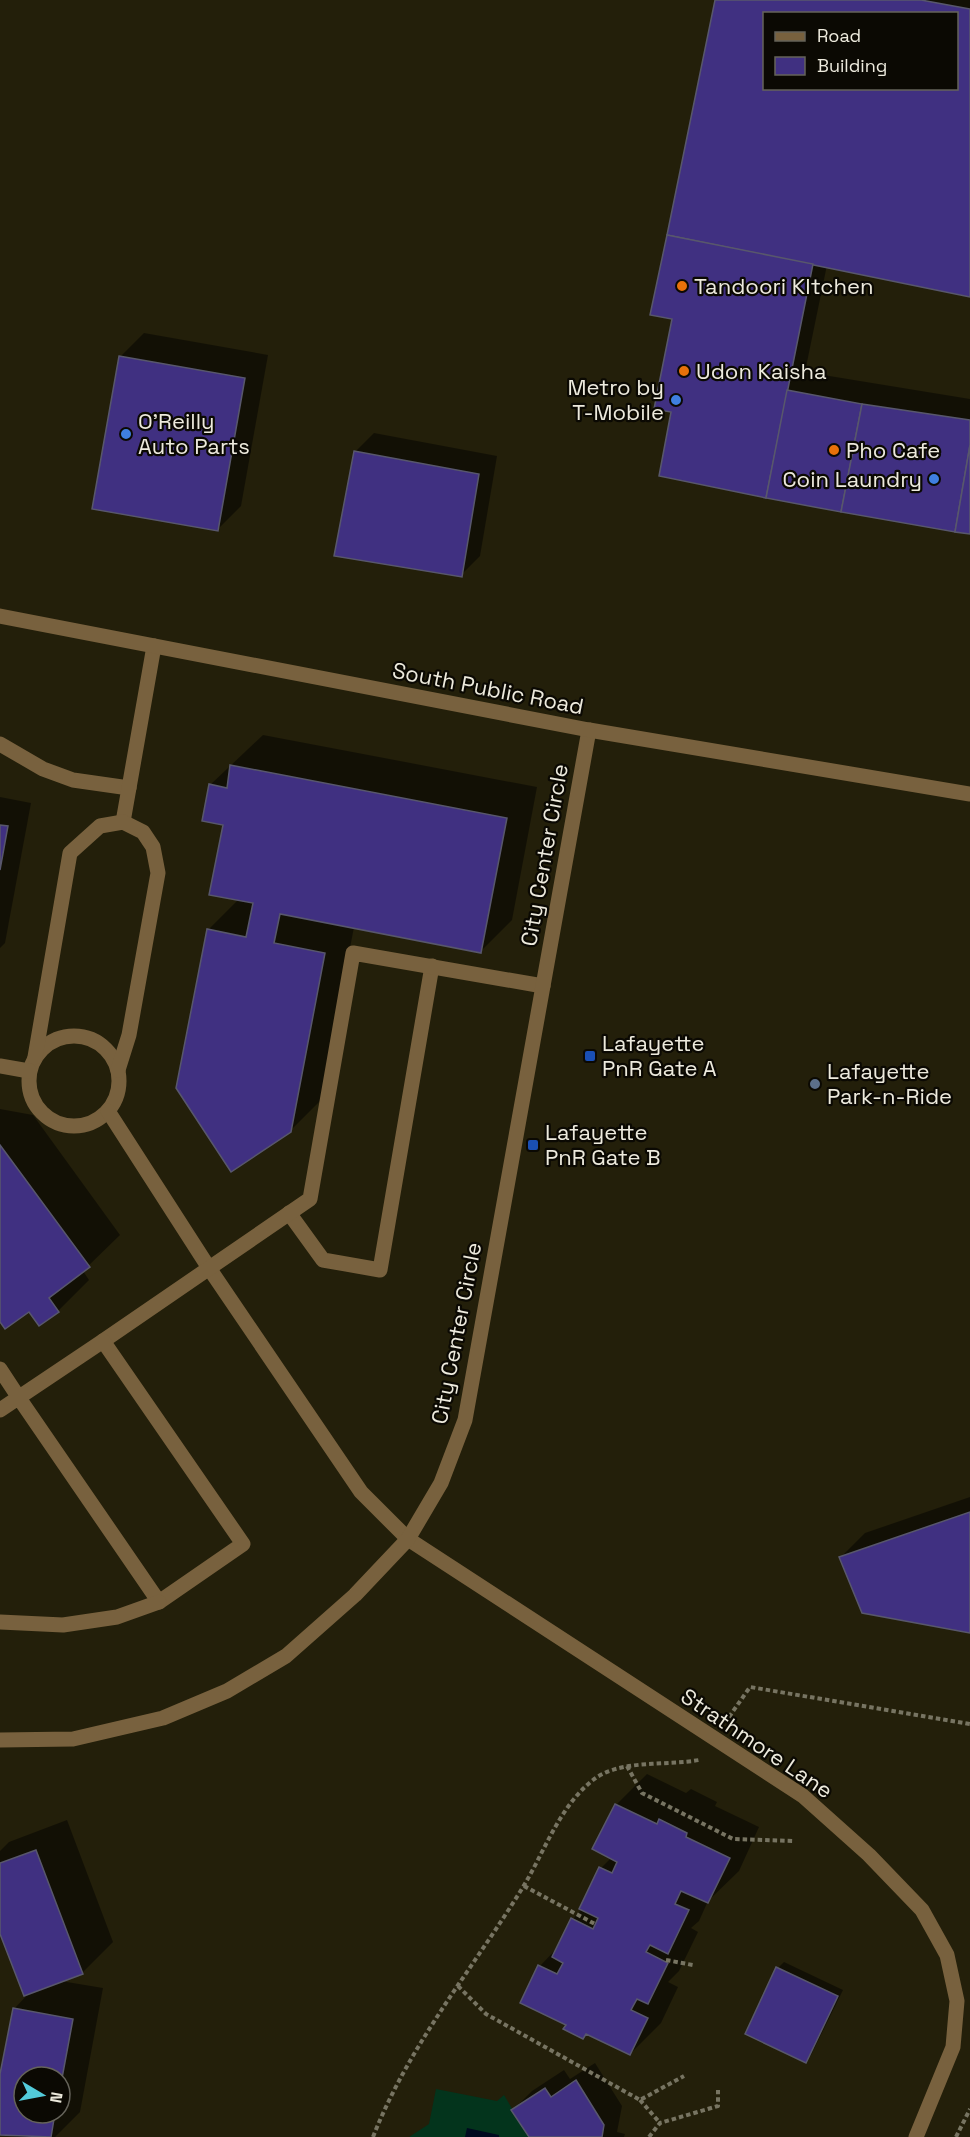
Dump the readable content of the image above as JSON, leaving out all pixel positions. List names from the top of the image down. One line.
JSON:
{"streets":{"street":["South Public Road","City Center Circle","Strathmore Lane"]},"crossings":[["South Public Road","City Center Circle"],["City Center Circle","Strathmore Lane"]],"places":{"other":["Tandoori KItchen","Udon Kaisha","Metro by T-Mobile","O'Reilly Auto Parts","Pho Cafe","Coin Laundry","Lafayette Park-n-Ride"],"transit":["Lafayette PnR Gate A","Lafayette PnR Gate B"]},"legend":["Road","Building"],"north":"right"}
